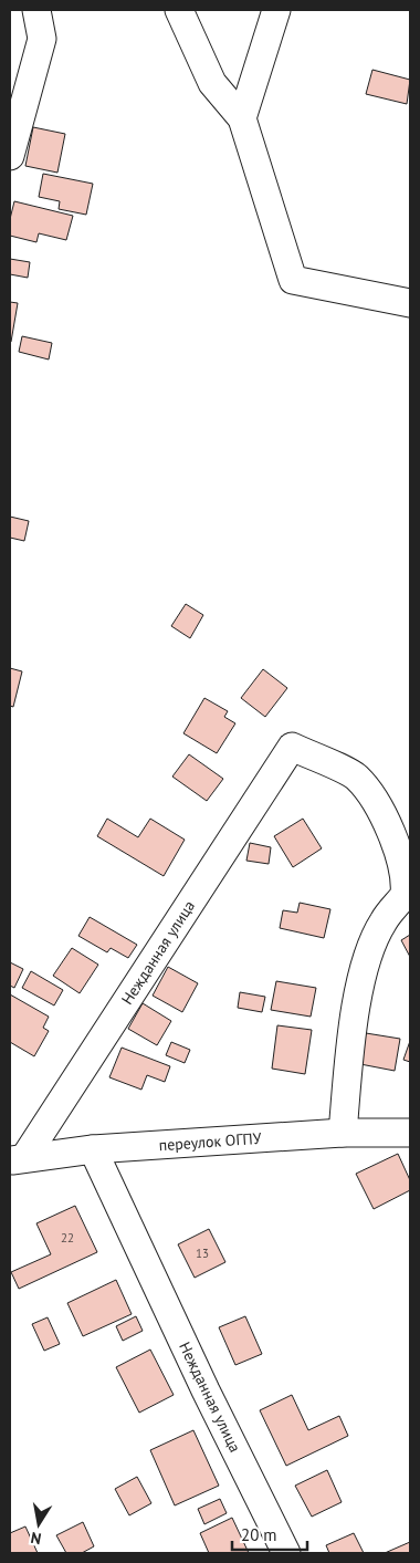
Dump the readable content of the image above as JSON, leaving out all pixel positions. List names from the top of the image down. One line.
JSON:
{"streets":{"street":["Нежданная улица","переулок ОГПУ"]},"crossings":[["Нежданная улица","переулок ОГПУ"]],"house_numbers":["22","13"],"scale_bar":"20 m","north":"bottom"}
